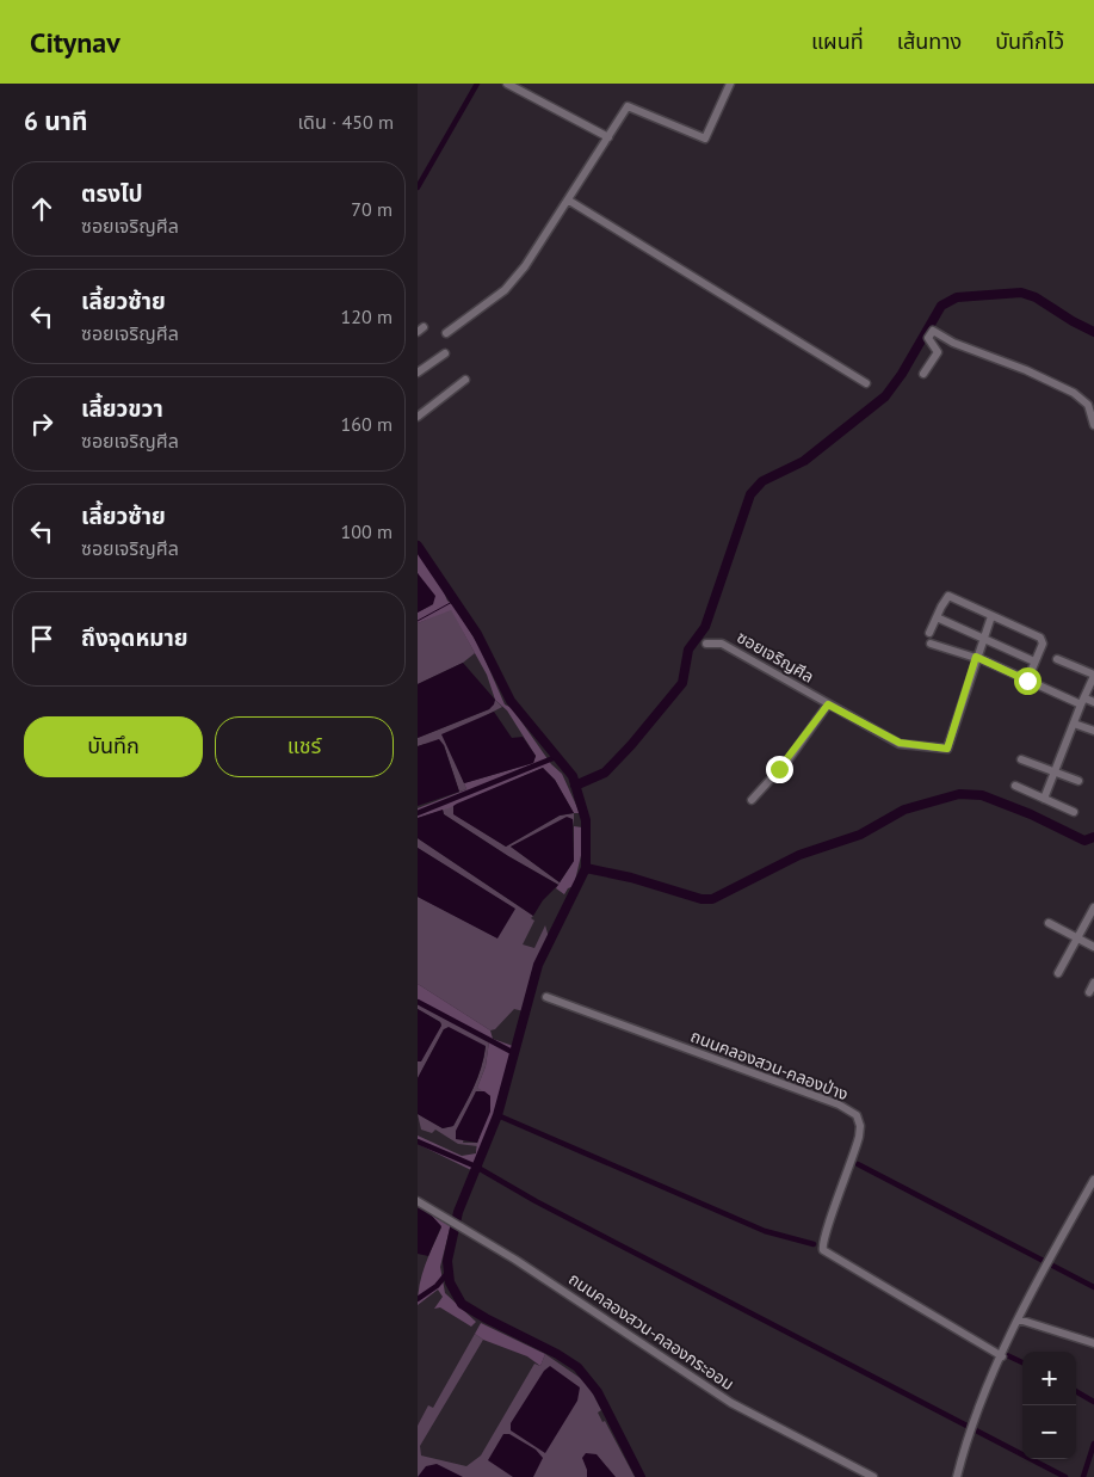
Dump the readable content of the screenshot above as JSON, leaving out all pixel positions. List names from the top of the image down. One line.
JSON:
{"streets":{"street":["ซอยเจริญศีล","ถนนคลองสวน-คลองป่าง","ถนนคลองสวน-คลองกระออม"]},"page":{"header":"Citynav","nav":["แผนที่","เส้นทาง","บันทึกไว้"],"heading":["6 นาที","เดิน · 450 m"],"list":[["ตรงไป","ซอยเจริญศีล","70 m"],["เลี้ยวซ้าย","ซอยเจริญศีล","120 m"],["เลี้ยวขวา","ซอยเจริญศีล","160 m"],["เลี้ยวซ้าย","ซอยเจริญศีล","100 m"],"ถึงจุดหมาย"],"buttons":["บันทึก","แชร์"],"map_buttons":["+","−"]}}
